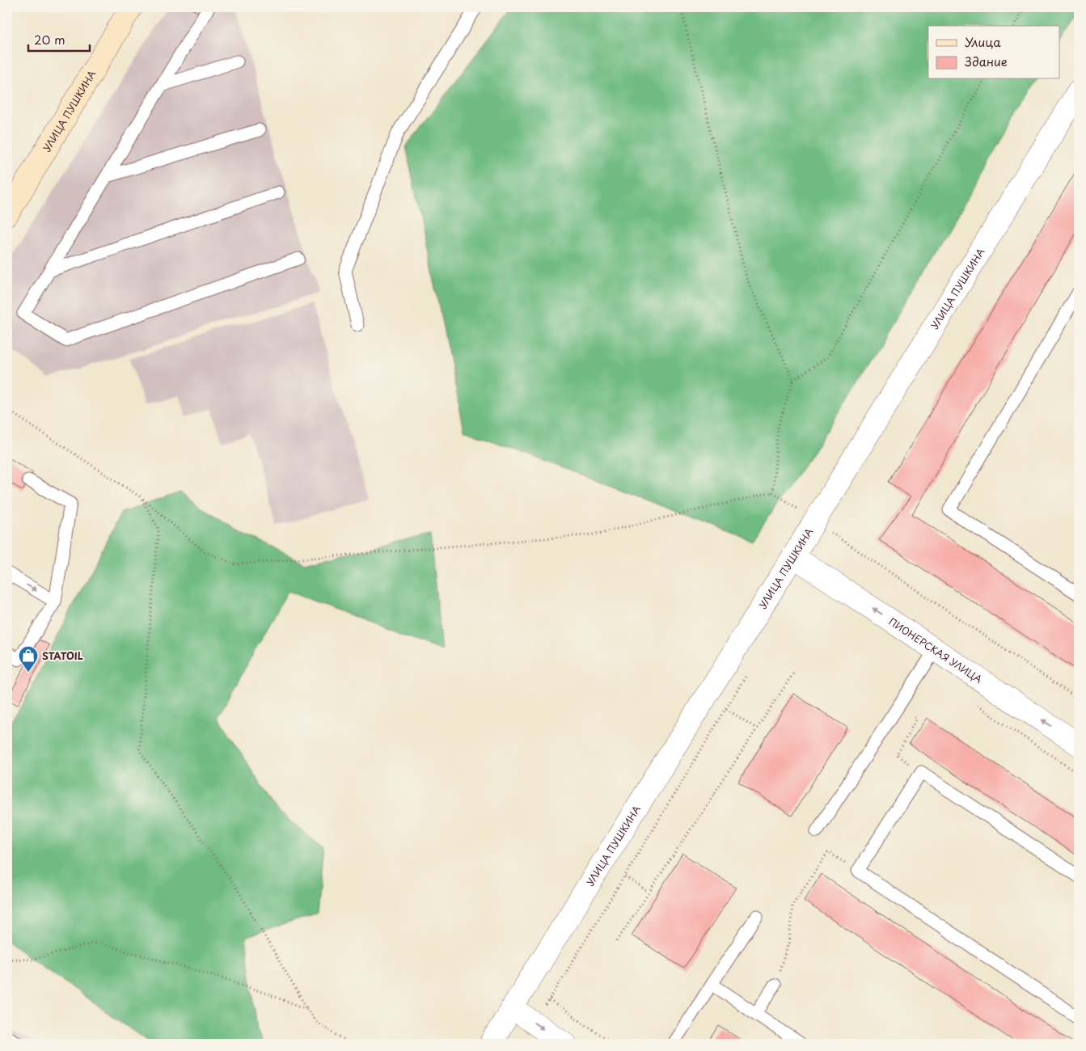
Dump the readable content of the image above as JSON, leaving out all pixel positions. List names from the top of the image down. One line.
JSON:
{"streets":{"main road":["УЛИЦА ПУШКИНА"],"street":["ПИОНЕРСКАЯ УЛИЦА"]},"crossings":[["УЛИЦА ПУШКИНА","ПИОНЕРСКАЯ УЛИЦА"]],"one_way":["ПИОНЕРСКАЯ УЛИЦА"],"places":{"shop":["STATOIL"]},"legend":["Улица","Здание"],"scale_bar":"20 m"}
